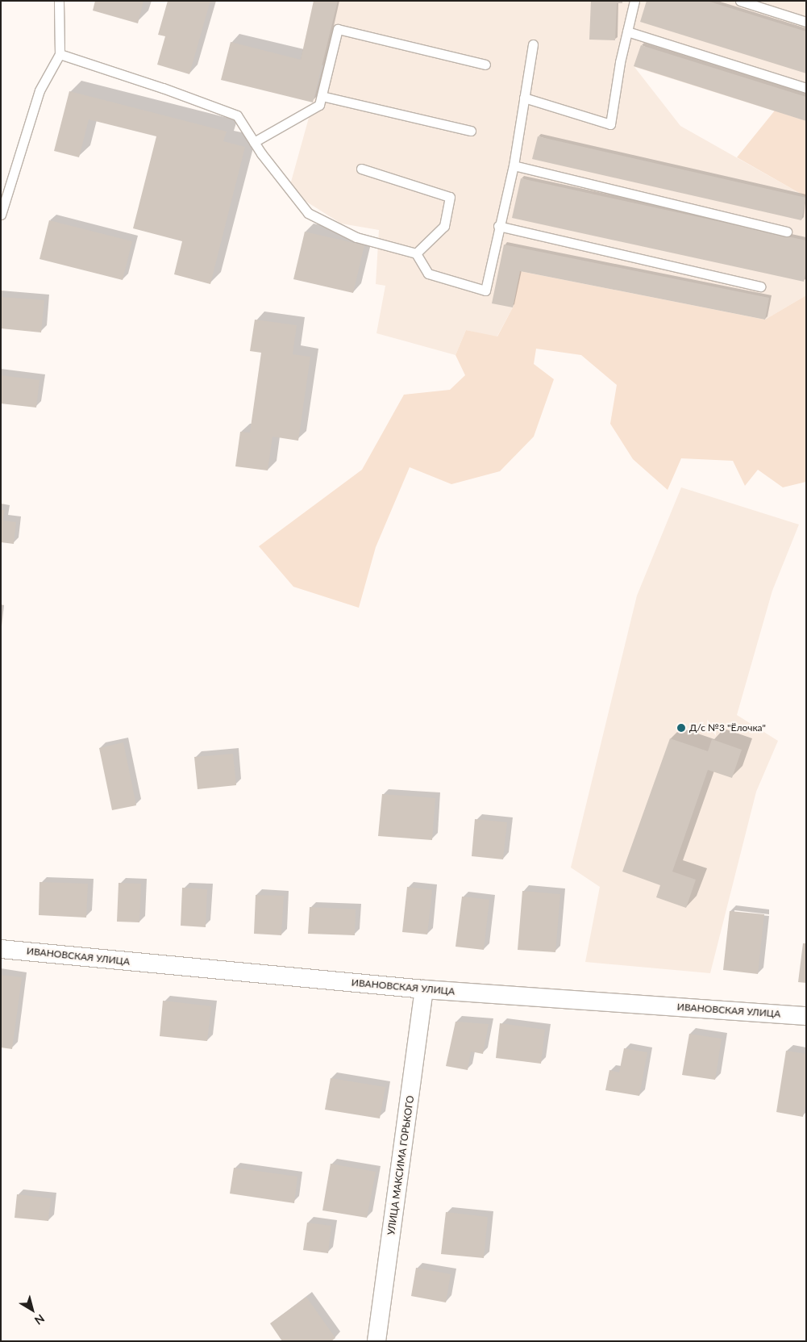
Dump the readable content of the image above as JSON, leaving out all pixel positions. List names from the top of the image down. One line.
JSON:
{"streets":{"street":["ИВАНОВСКАЯ УЛИЦА","УЛИЦА МАКСИМА ГОРЬКОГО"]},"crossings":[["ИВАНОВСКАЯ УЛИЦА","УЛИЦА МАКСИМА ГОРЬКОГО"]],"places":["Д/с №3 \"Ёлочка\""],"north":"bottom right"}
